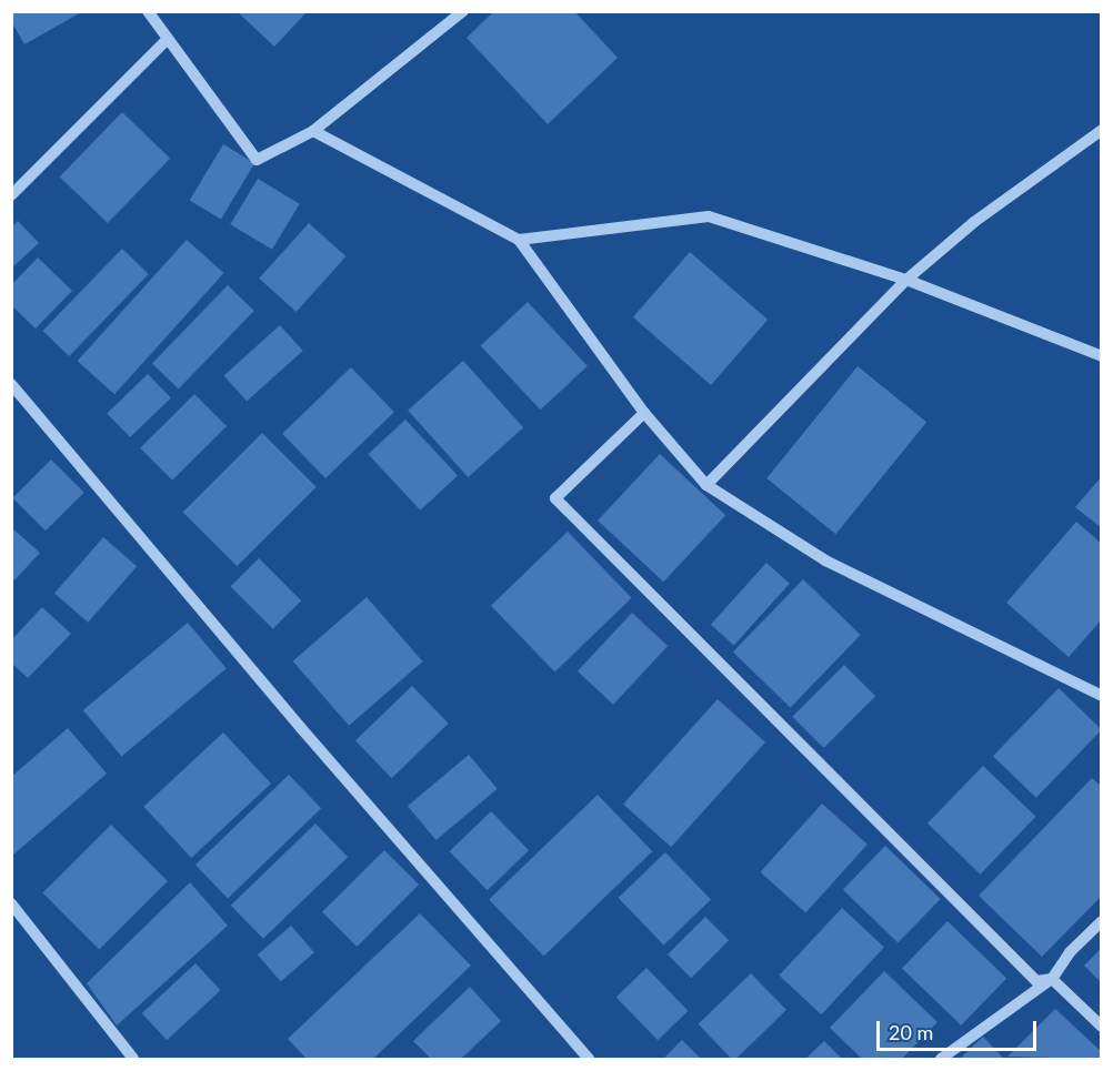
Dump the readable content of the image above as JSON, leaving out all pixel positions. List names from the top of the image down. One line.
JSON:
{"scale_bar":"20 m"}
